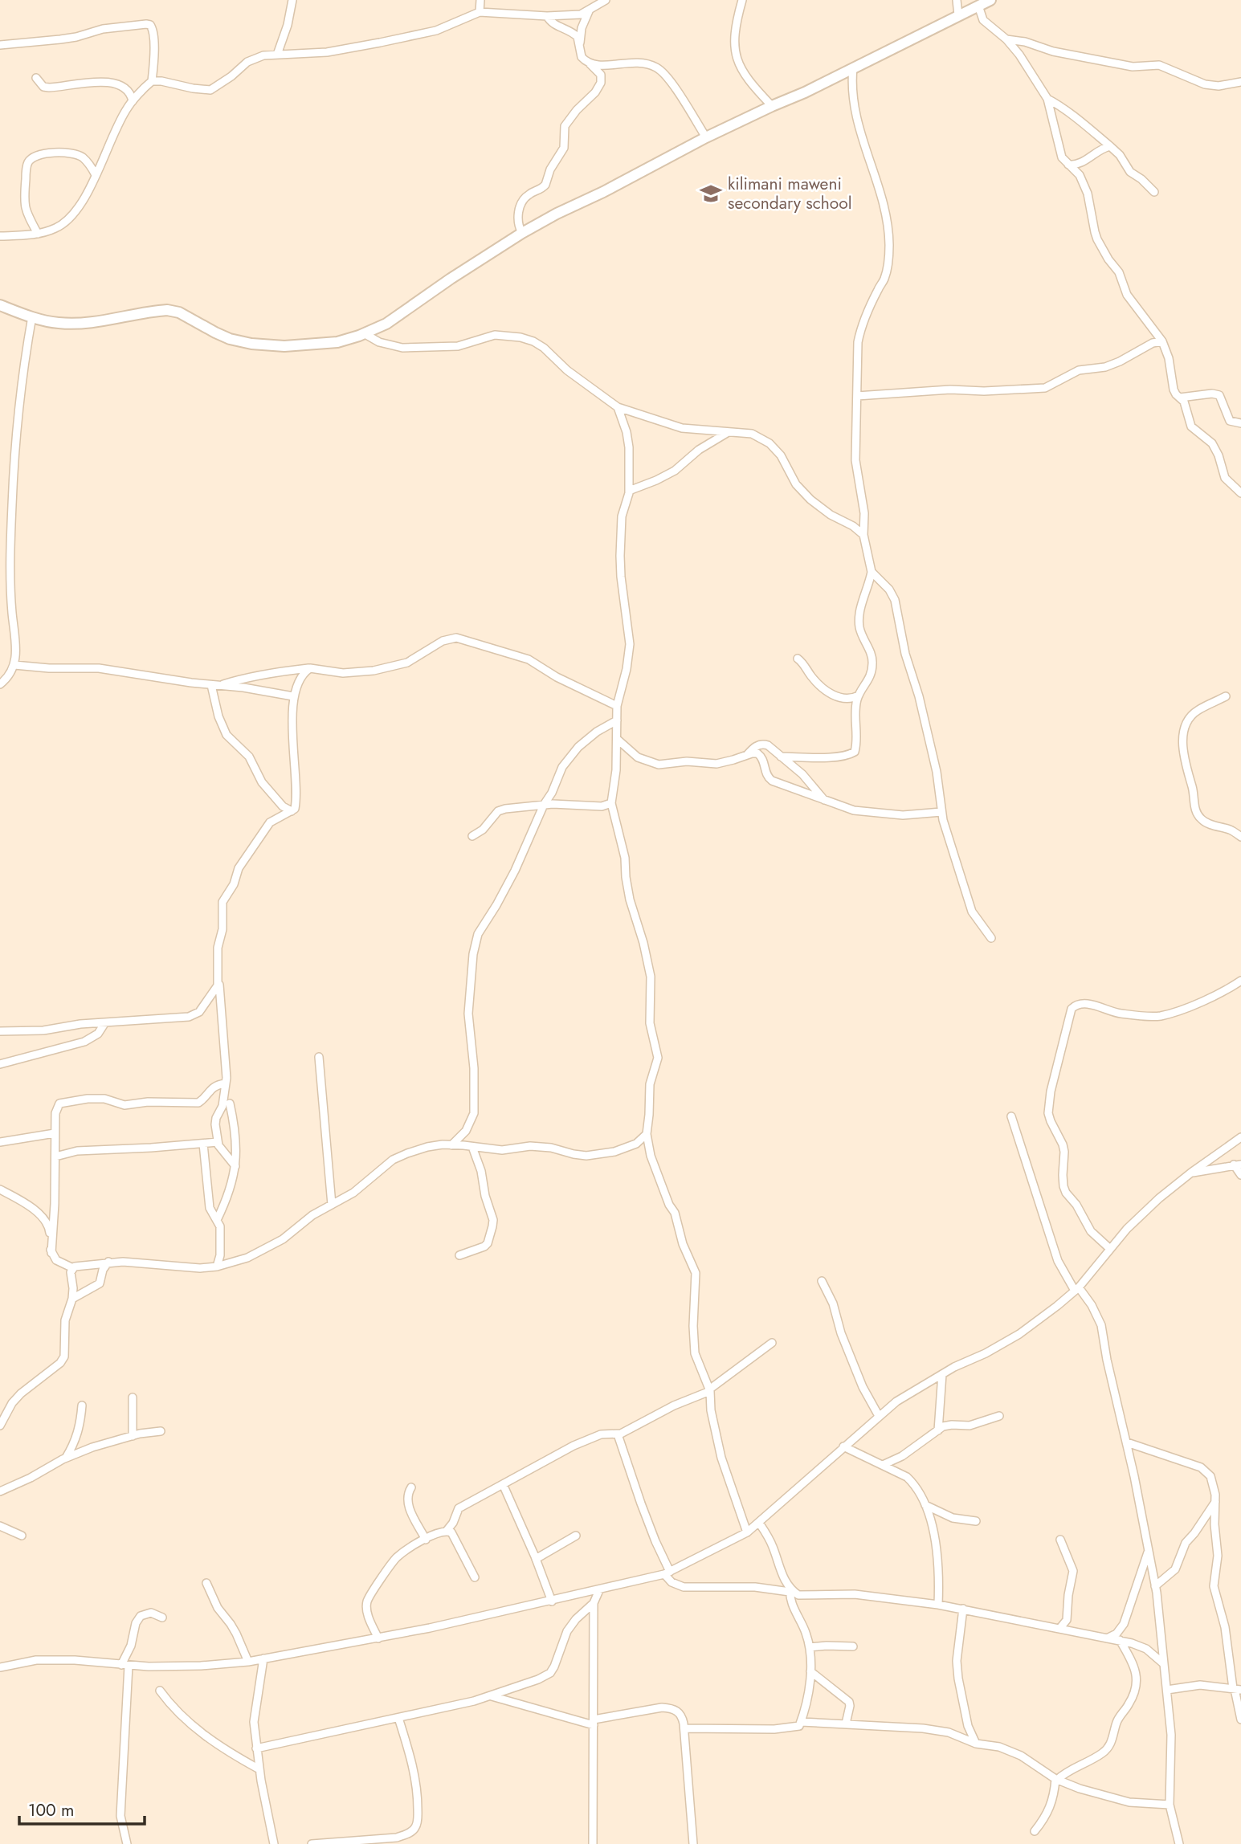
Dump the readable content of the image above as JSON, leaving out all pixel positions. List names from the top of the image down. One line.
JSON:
{"places":{"school or university":["kilimani maweni secondary school"]},"scale_bar":"100 m"}
